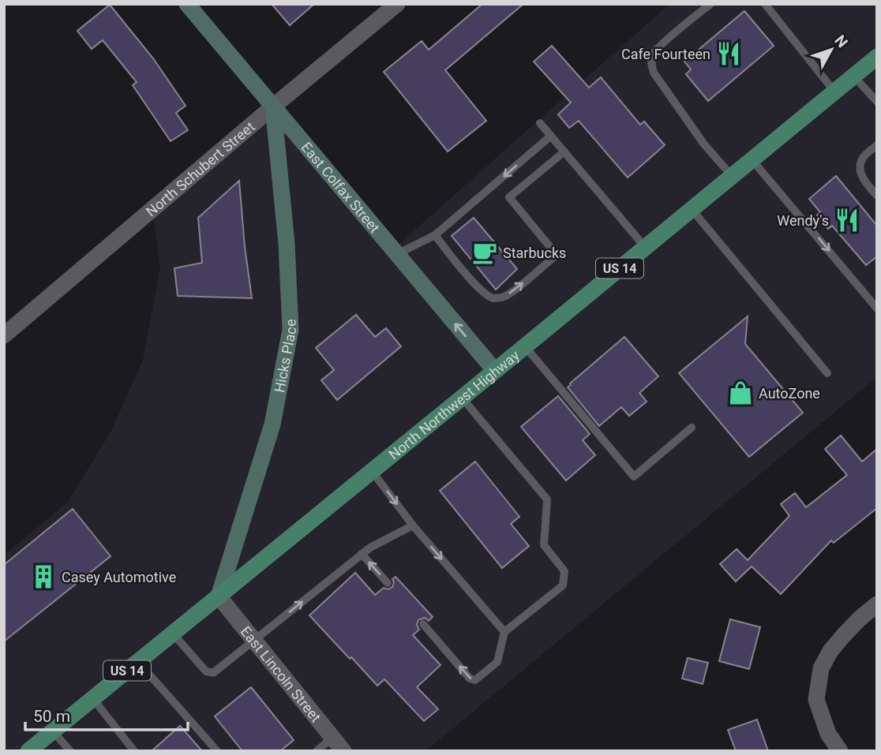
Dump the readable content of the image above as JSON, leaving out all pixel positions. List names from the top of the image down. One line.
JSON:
{"streets":{"main road":["US 14","North Northwest Highway"],"street":["North Schubert Street","East Colfax Street","Hicks Place","East Lincoln Street"]},"crossings":[["North Schubert Street","East Colfax Street"],["North Schubert Street","Hicks Place"],["East Colfax Street","Hicks Place"],["East Colfax Street","North Northwest Highway"],["Hicks Place","North Northwest Highway"],["Hicks Place","East Lincoln Street"],["North Northwest Highway","East Lincoln Street"]],"places":{"restaurant":["Cafe Fourteen","Wendy's"],"cafe":["Starbucks"],"shop":["AutoZone"],"building":["Casey Automotive"]},"scale_bar":"50 m","north":"top right"}
